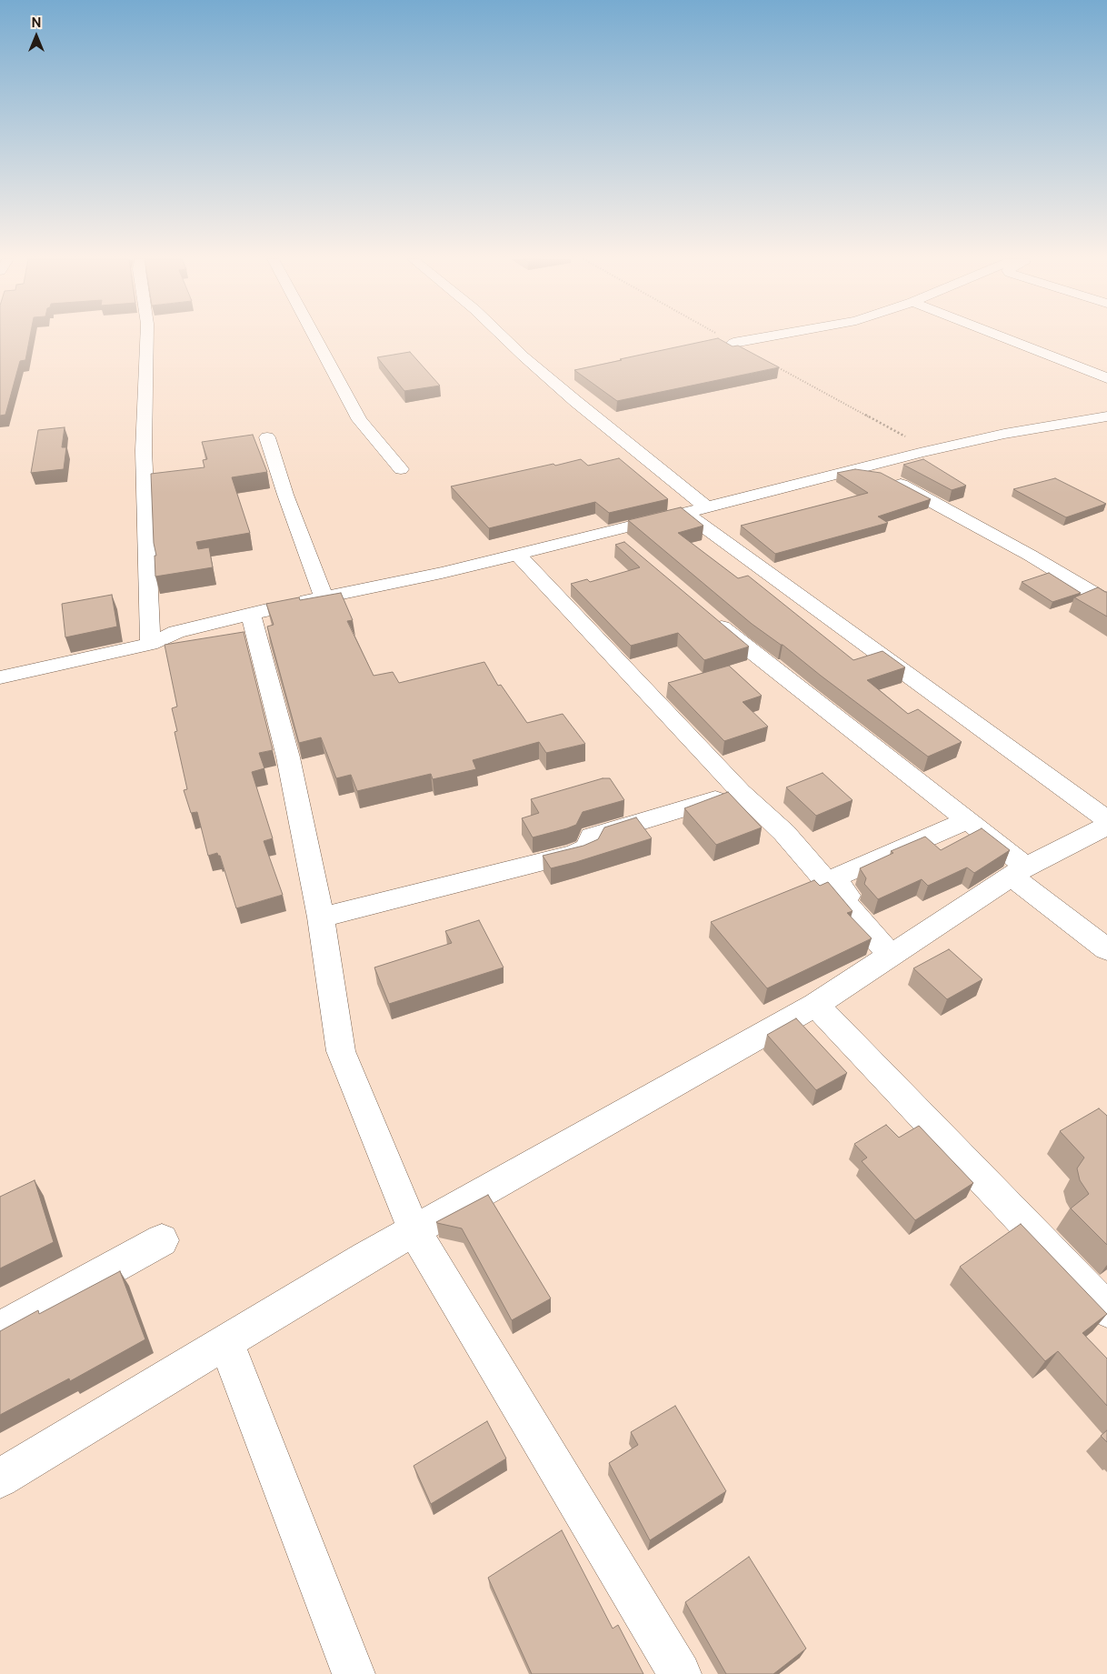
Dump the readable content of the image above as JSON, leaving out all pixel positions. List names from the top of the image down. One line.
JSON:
{"north":"top"}
